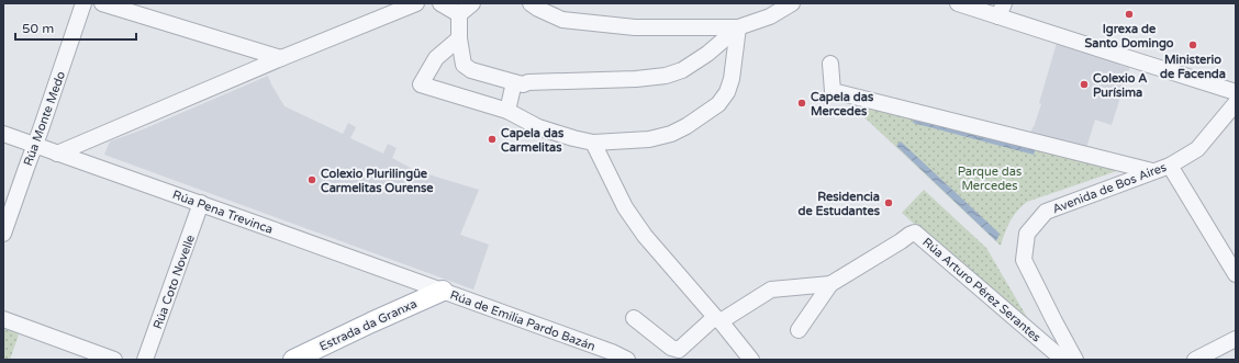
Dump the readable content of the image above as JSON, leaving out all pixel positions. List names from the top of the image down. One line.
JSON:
{"streets":{"main road":["Estrada da Granxa"],"street":["Rúa Monte Medo","Avenida de Bos Aires","Rúa Pena Trevinca","Rúa Coto Novelle","Rúa Arturo Pérez Serantes","Rúa de Emilia Pardo Bazán"]},"crossings":[["Rúa Monte Medo","Rúa Pena Trevinca"],["Rúa Pena Trevinca","Rúa Coto Novelle"],["Rúa Pena Trevinca","Rúa de Emilia Pardo Bazán"],["Rúa Pena Trevinca","Estrada da Granxa"],["Rúa de Emilia Pardo Bazán","Estrada da Granxa"]],"parks":["Parque das Mercedes"],"places":["Igrexa de Santo Domingo","Ministerio de Facenda","Colexio A Purísima","Capela das Mercedes","Capela das Carmelitas","Colexio Plurilingüe Carmelitas Ourense","Residencia de Estudantes"],"scale_bar":"50 m"}
